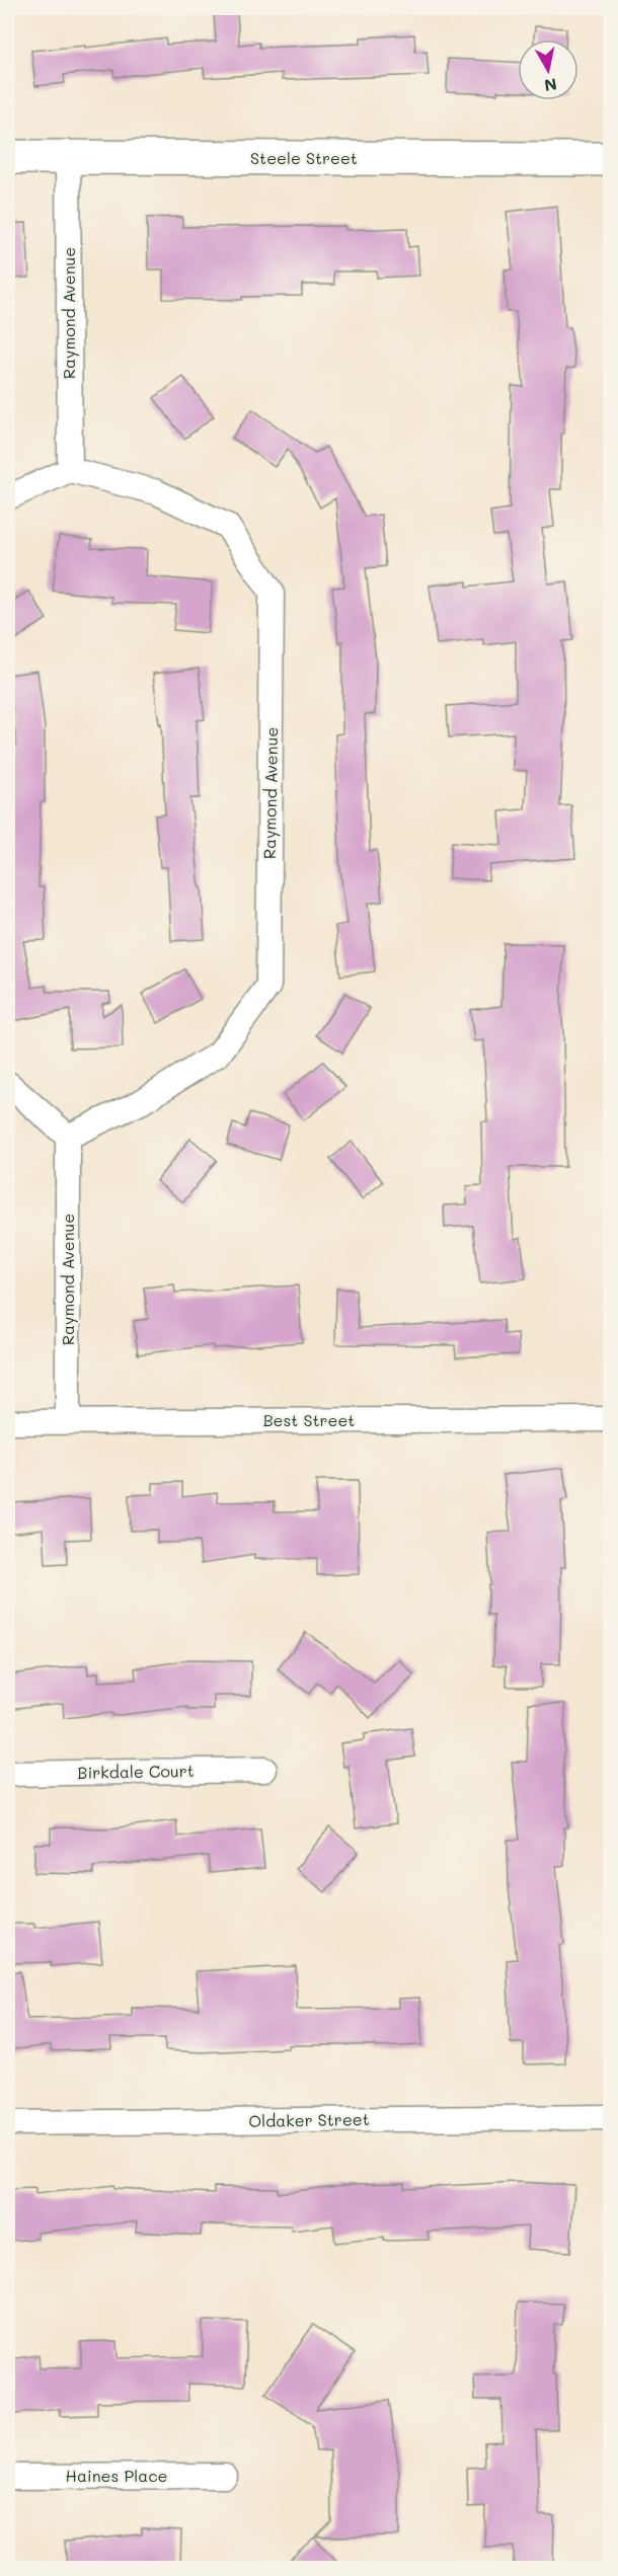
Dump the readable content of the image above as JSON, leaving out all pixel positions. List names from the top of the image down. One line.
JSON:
{"streets":{"street":["Steele Street","Raymond Avenue","Best Street","Birkdale Court","Oldaker Street","Haines Place"]},"crossings":[["Steele Street","Raymond Avenue"],["Raymond Avenue","Best Street"]],"north":"bottom"}
